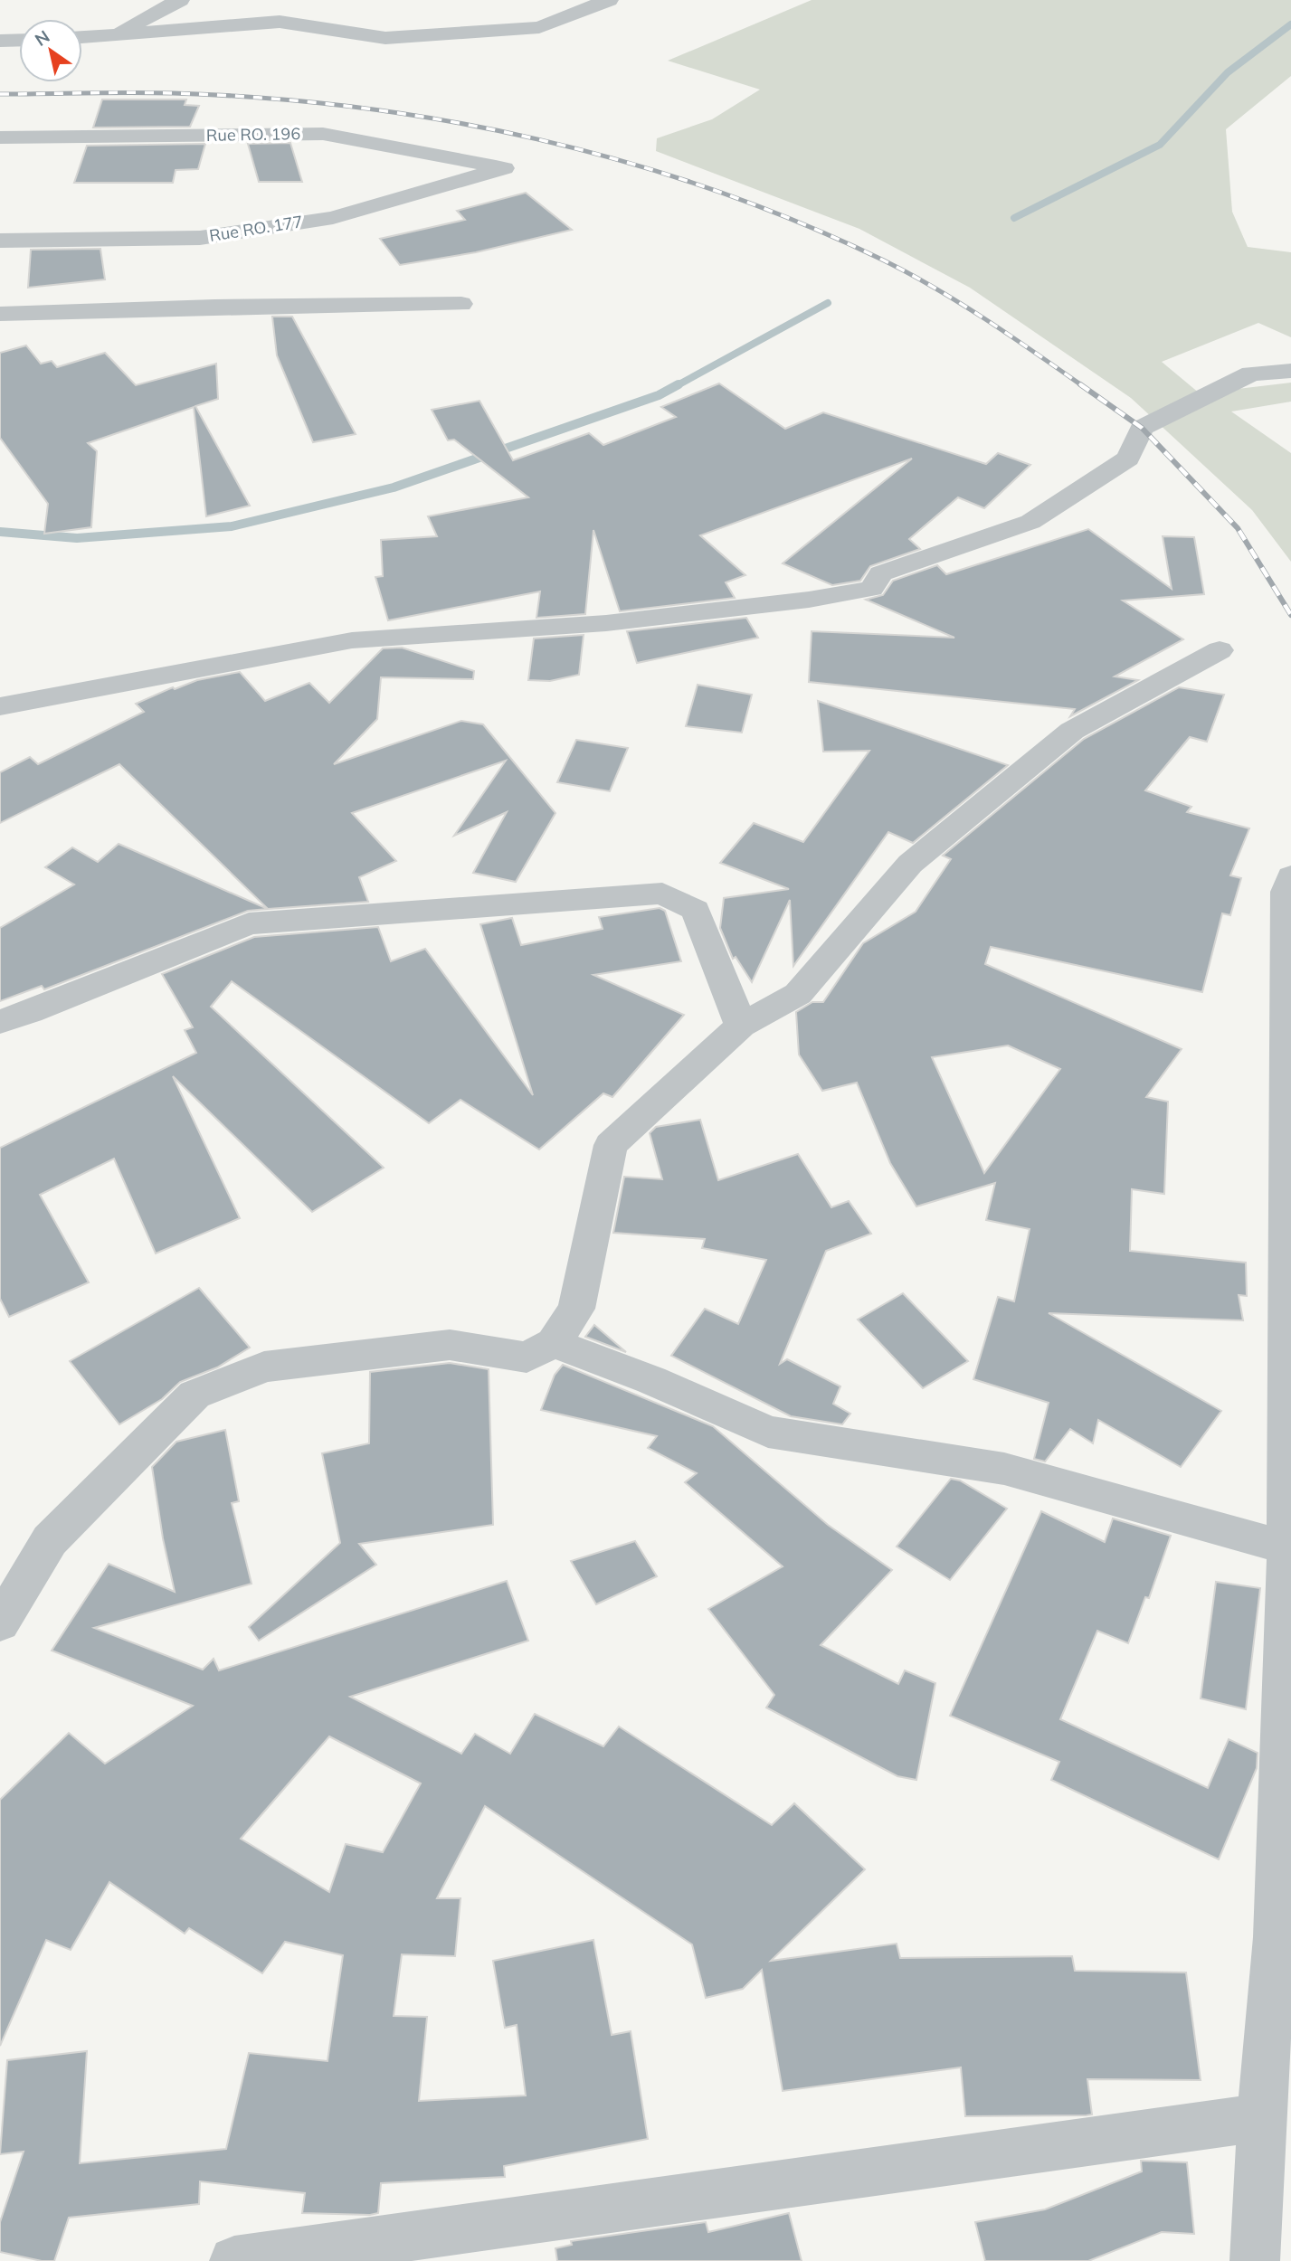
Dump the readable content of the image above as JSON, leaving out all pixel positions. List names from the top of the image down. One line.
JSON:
{"streets":{"street":["Rue RO. 196","Rue RO. 177"]},"crossings":[["Rue RO. 196","Rue RO. 177"]],"north":"top left"}
